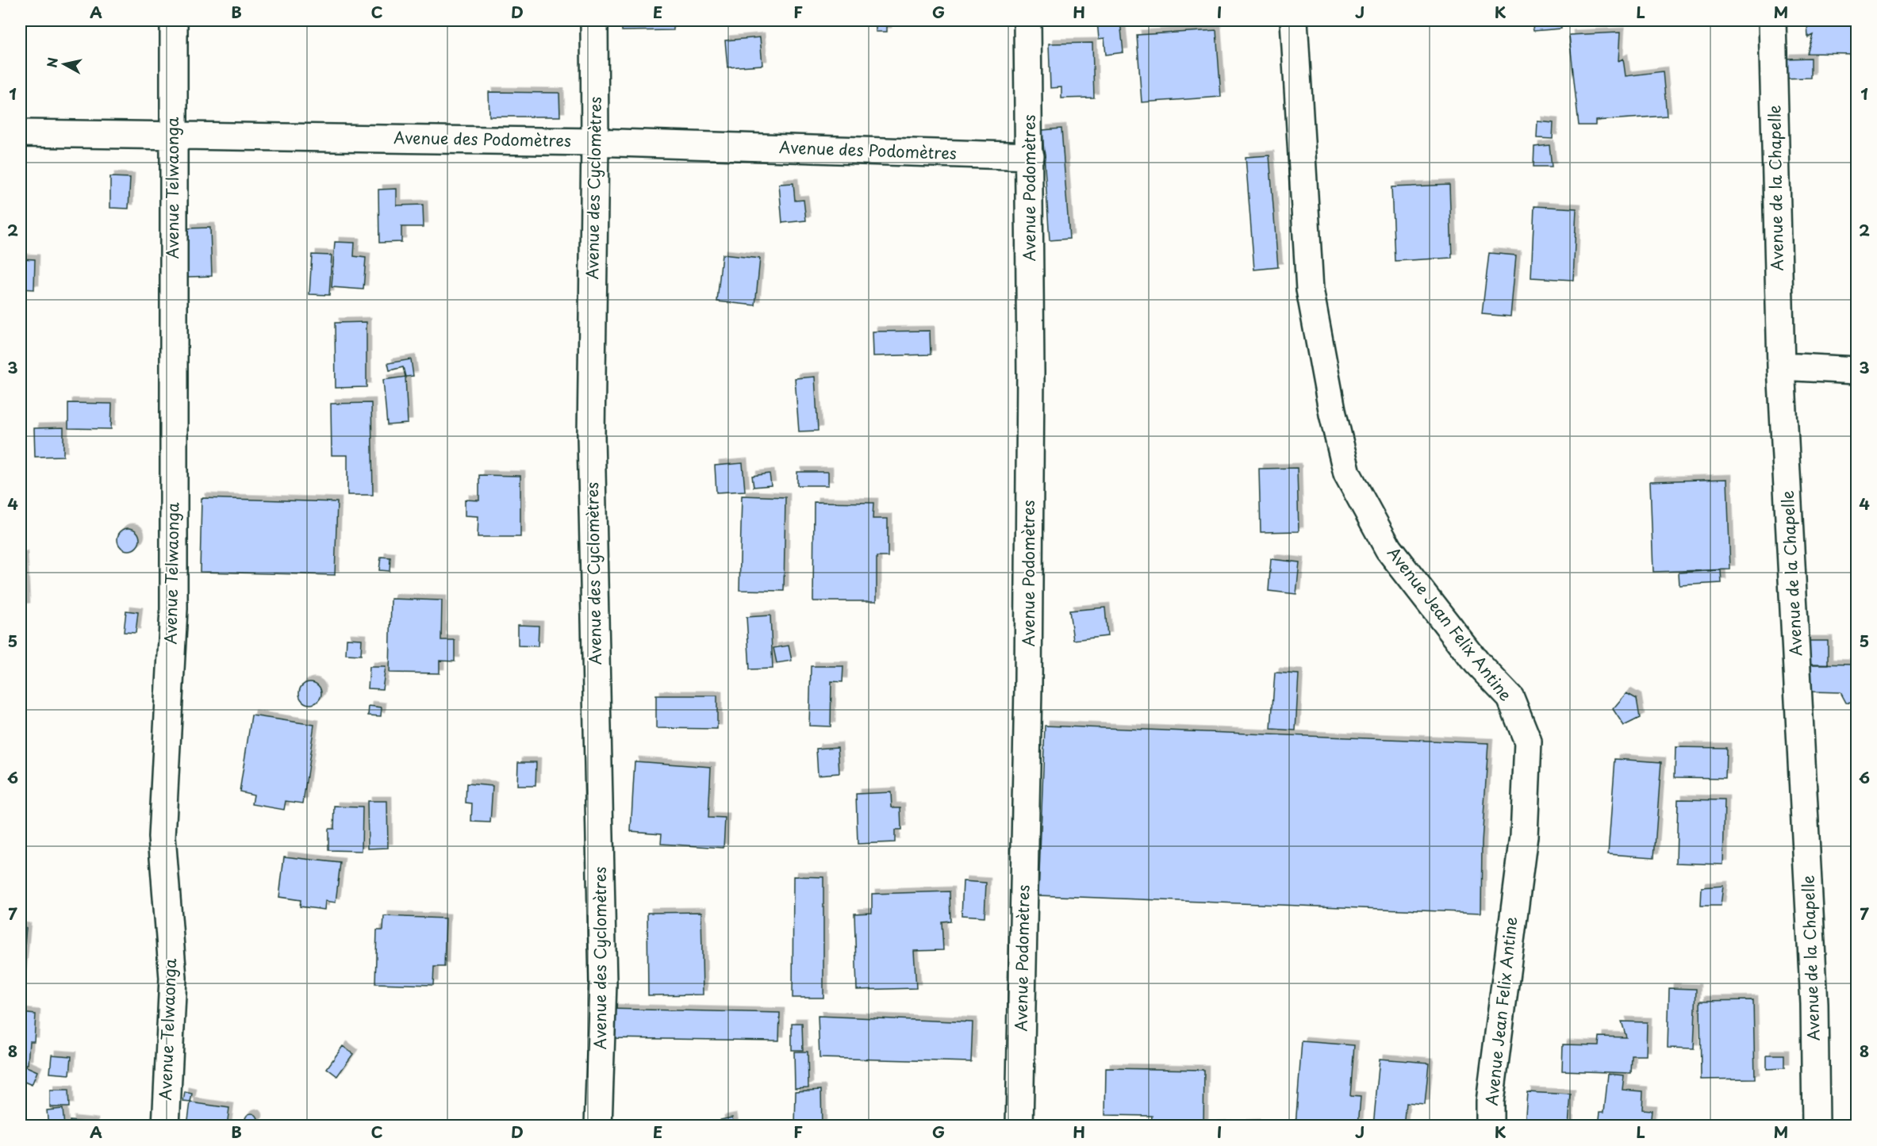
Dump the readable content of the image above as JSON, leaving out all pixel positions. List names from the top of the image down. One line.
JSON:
{"streets":{"street":["Avenue des Podomètres","Avenue Telwaonga","Avenue des Cyclomètres","Avenue Podomètres","Avenue de la Chapelle","Avenue Jean Felix Antine"]},"crossings":[["Avenue des Podomètres","Avenue Telwaonga"],["Avenue des Podomètres","Avenue des Cyclomètres"],["Avenue des Podomètres","Avenue Podomètres"]],"north":"left","grid":{"columns":["A","B","C","D","E","F","G","H","I","J","K","L","M"],"rows":["1","2","3","4","5","6","7","8"]}}
